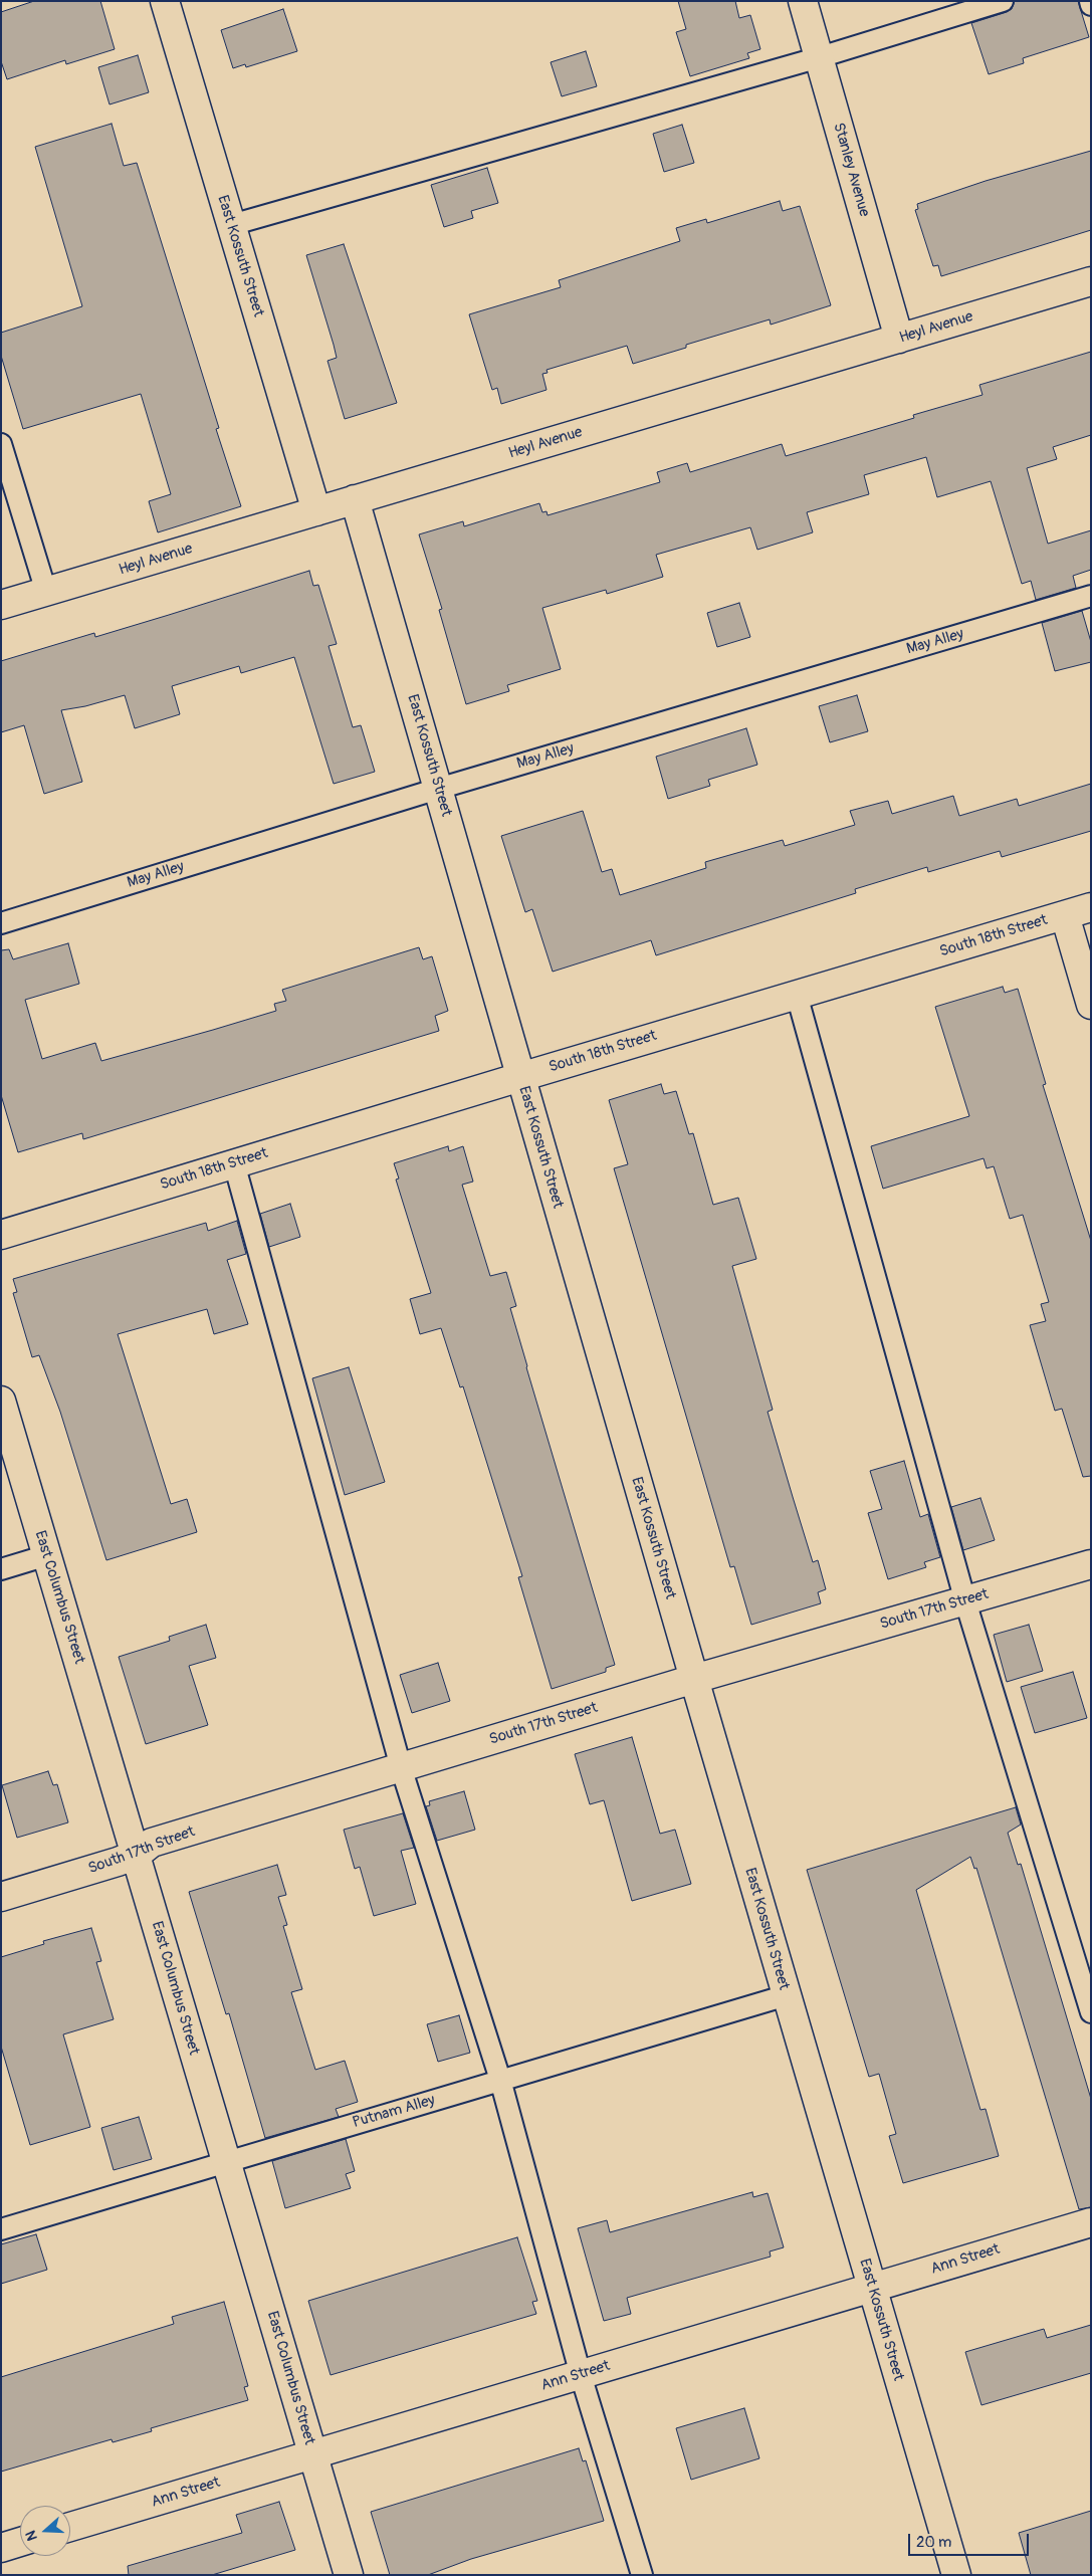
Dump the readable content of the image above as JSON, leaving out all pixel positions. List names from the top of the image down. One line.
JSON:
{"streets":{"street":["Stanley Avenue","East Kossuth Street","Heyl Avenue","South 18th Street","East Columbus Street","South 17th Street","Ann Street"],"lane":["May Alley","Putnam Alley"]},"crossings":[["Stanley Avenue","Heyl Avenue"],["East Kossuth Street","Heyl Avenue"],["East Kossuth Street","May Alley"],["East Kossuth Street","South 18th Street"],["East Kossuth Street","South 17th Street"],["East Kossuth Street","Putnam Alley"],["East Kossuth Street","Ann Street"],["East Columbus Street","South 17th Street"],["East Columbus Street","Putnam Alley"],["East Columbus Street","Ann Street"]],"scale_bar":"20 m","north":"left"}
